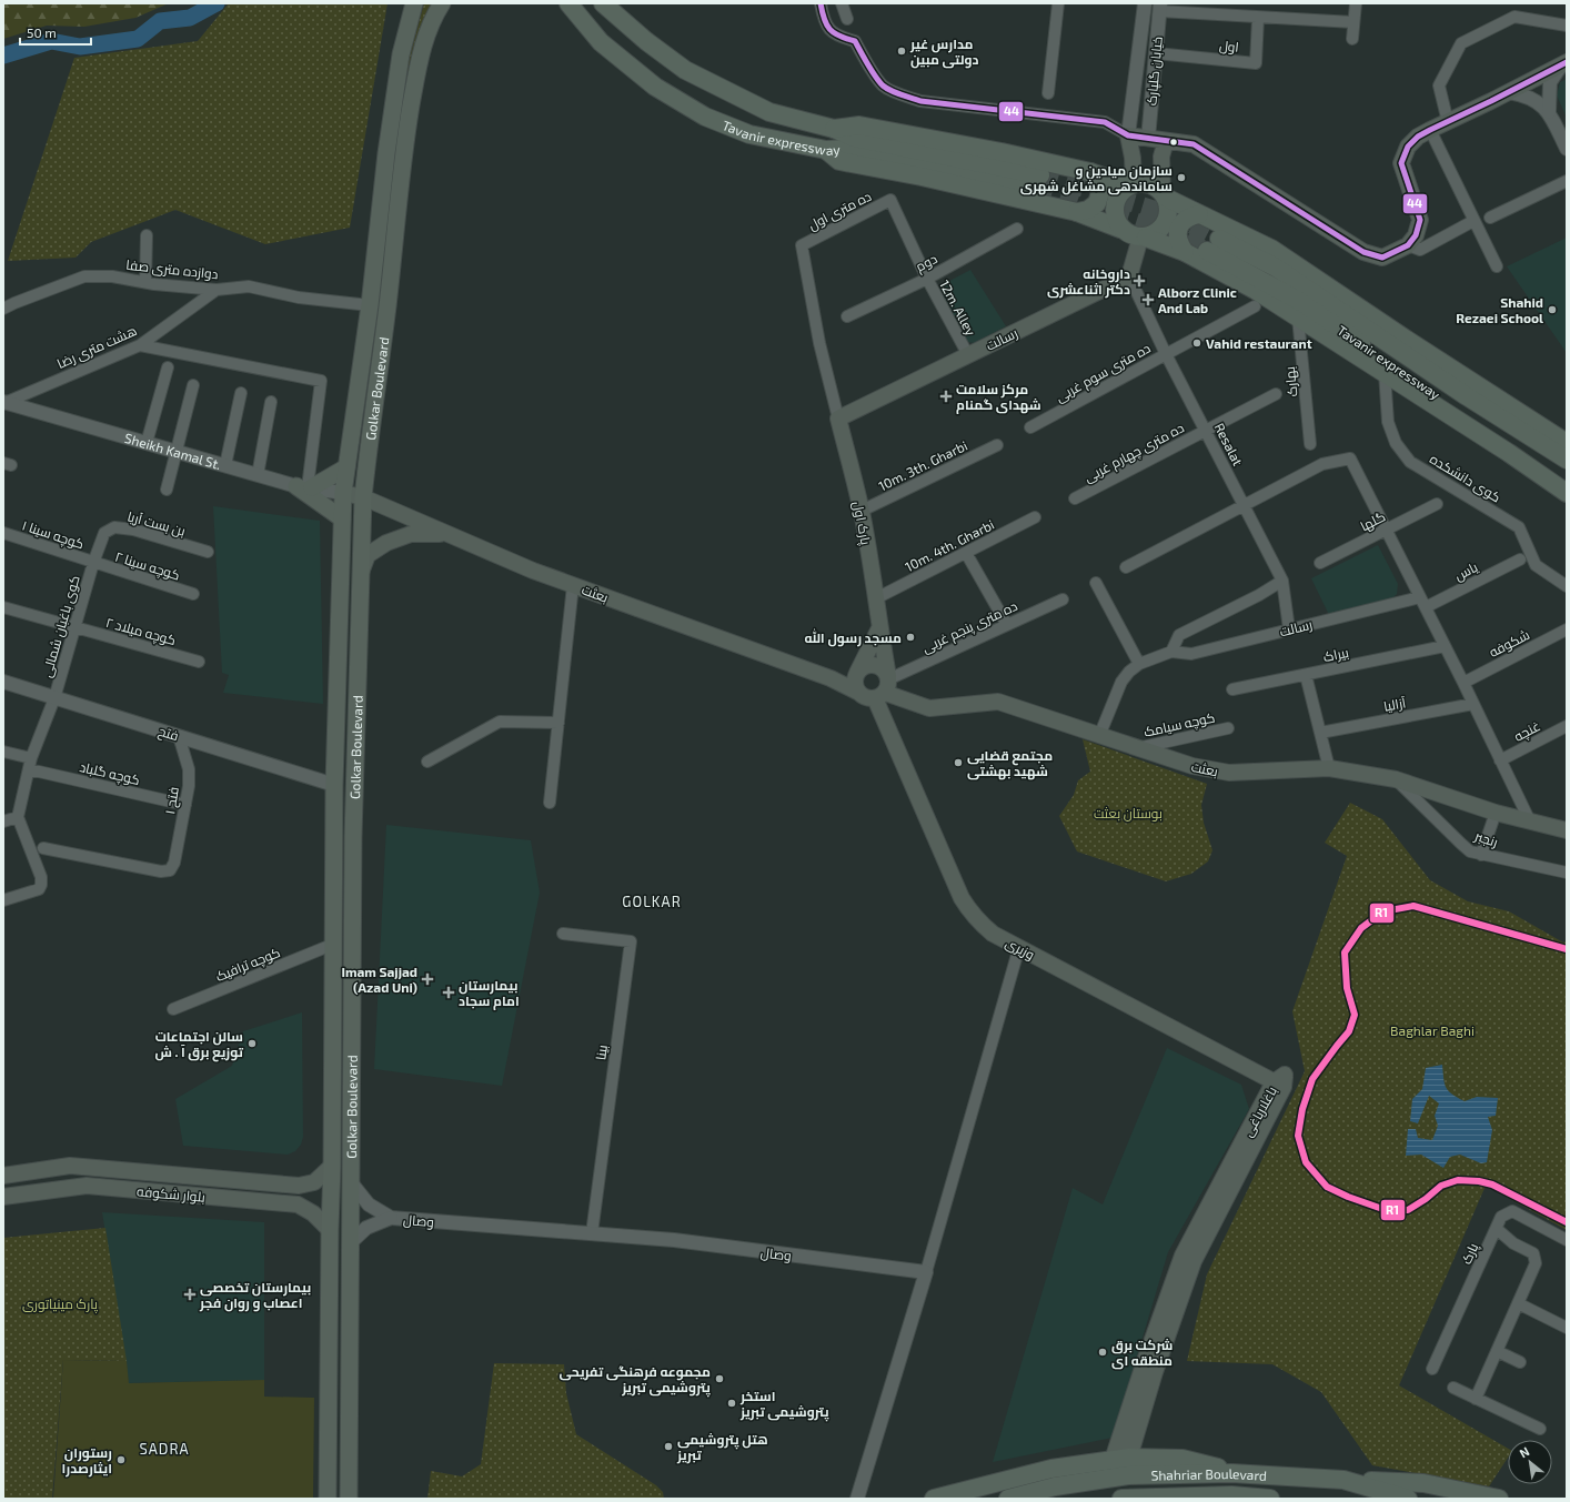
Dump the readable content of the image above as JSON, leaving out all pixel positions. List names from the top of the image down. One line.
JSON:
{"streets":{"highway":["Tavanir expressway","Shahriar Boulevard"],"main road":["رسالت","Golkar Boulevard","پارک اول","بعثت","وزیری","باغلارباغی","بلوار شکوفه"],"street":["اول","خیابان گلپارک","ده متری اول","دوم","دوازده متری صفا","12m. Alley","هشت متری رضا","ده متری سوم غربی","بهارک","Resalat","Sheikh Kamal St.","ده متری چهارم غربی","10m. 3th. Gharbi","کوی دانشکده","گلها","بن بست آریا","کوچه سینا ۱","10m. 4th. Gharbi","کوچه سینا ۲","یاس","کوی باغبان شمالی","ده متری پنجم غربی","کوچه میلاد ۲","شکوفه","بیراک","آزالیا","کوچه سیامک","غنچه","فتح","کوچه گلباد","فتح ۱","رنجبر","کوچه ترافیک","بینا","وصال","پارک"]},"crossings":[["اول","خیابان گلپارک"],["ده متری اول","12m. Alley"],["ده متری اول","رسالت"],["ده متری اول","پارک اول"],["دوم","12m. Alley"],["دوازده متری صفا","هشت متری رضا"],["دوازده متری صفا","Golkar Boulevard"],["12m. Alley","رسالت"],["رسالت","Resalat"],["رسالت","پارک اول"],["رسالت","یاس"],["هشت متری رضا","Sheikh Kamal St."],["ده متری سوم غربی","Resalat"],["Golkar Boulevard","Sheikh Kamal St."],["Golkar Boulevard","بعثت"],["Golkar Boulevard","فتح"],["Golkar Boulevard","کوچه ترافیک"],["Golkar Boulevard","بلوار شکوفه"],["Resalat","ده متری چهارم غربی"],["Sheikh Kamal St.","بعثت"],["10m. 3th. Gharbi","پارک اول"],["بن بست آریا","کوچه سینا ۱"],["بن بست آریا","کوچه سینا ۲"],["بن بست آریا","کوی باغبان شمالی"],["پارک اول","10m. 4th. Gharbi"],["پارک اول","وزیری"],["کوچه سینا ۱","کوچه سینا ۲"],["کوچه سینا ۱","کوی باغبان شمالی"],["کوچه سینا ۲","کوی باغبان شمالی"],["بعثت","ده متری پنجم غربی"],["بعثت","کوچه سیامک"],["بعثت","رنجبر"],["بعثت","وزیری"],["کوی باغبان شمالی","کوچه میلاد ۲"],["کوی باغبان شمالی","فتح"],["کوی باغبان شمالی","کوچه گلباد"],["ده متری پنجم غربی","وزیری"],["فتح","فتح ۱"],["کوچه گلباد","فتح ۱"],["وزیری","باغلارباغی"],["بینا","وصال"]],"districts":["GOLKAR","SADRA"],"parks":["بوستان بعثت","Baghlar Baghi","پارک مینیاتوری"],"places":{"other":["مدارس غیر دولتی مبین","سازمان میادین و ساماندهی مشاغل شهری","Shahid Rezaei School","Vahid restaurant","مسجد رسول الله","مجتمع قضایی شهید بهشتی","سالن اجتماعات توزیع برق آ . ش","شرکت برق منطقه ای","مجموعه فرهنگی تفریحی پتروشیمی تبریز","استخر پتروشیمی تبریز","هتل پتروشیمی تبریز","رستوران ایثارصدرا"],"health":["داروخانه دکتر اثناعشری","Alborz Clinic And Lab","مرکز سلامت شهدای گمنام","Imam Sajjad (Azad Uni)","بیمارستان امام سجاد","بیمارستان تخصصی اعصاب و روان فجر"]},"lines":["transit line 44","transit line R1"],"scale_bar":"50 m","north":"top left"}
